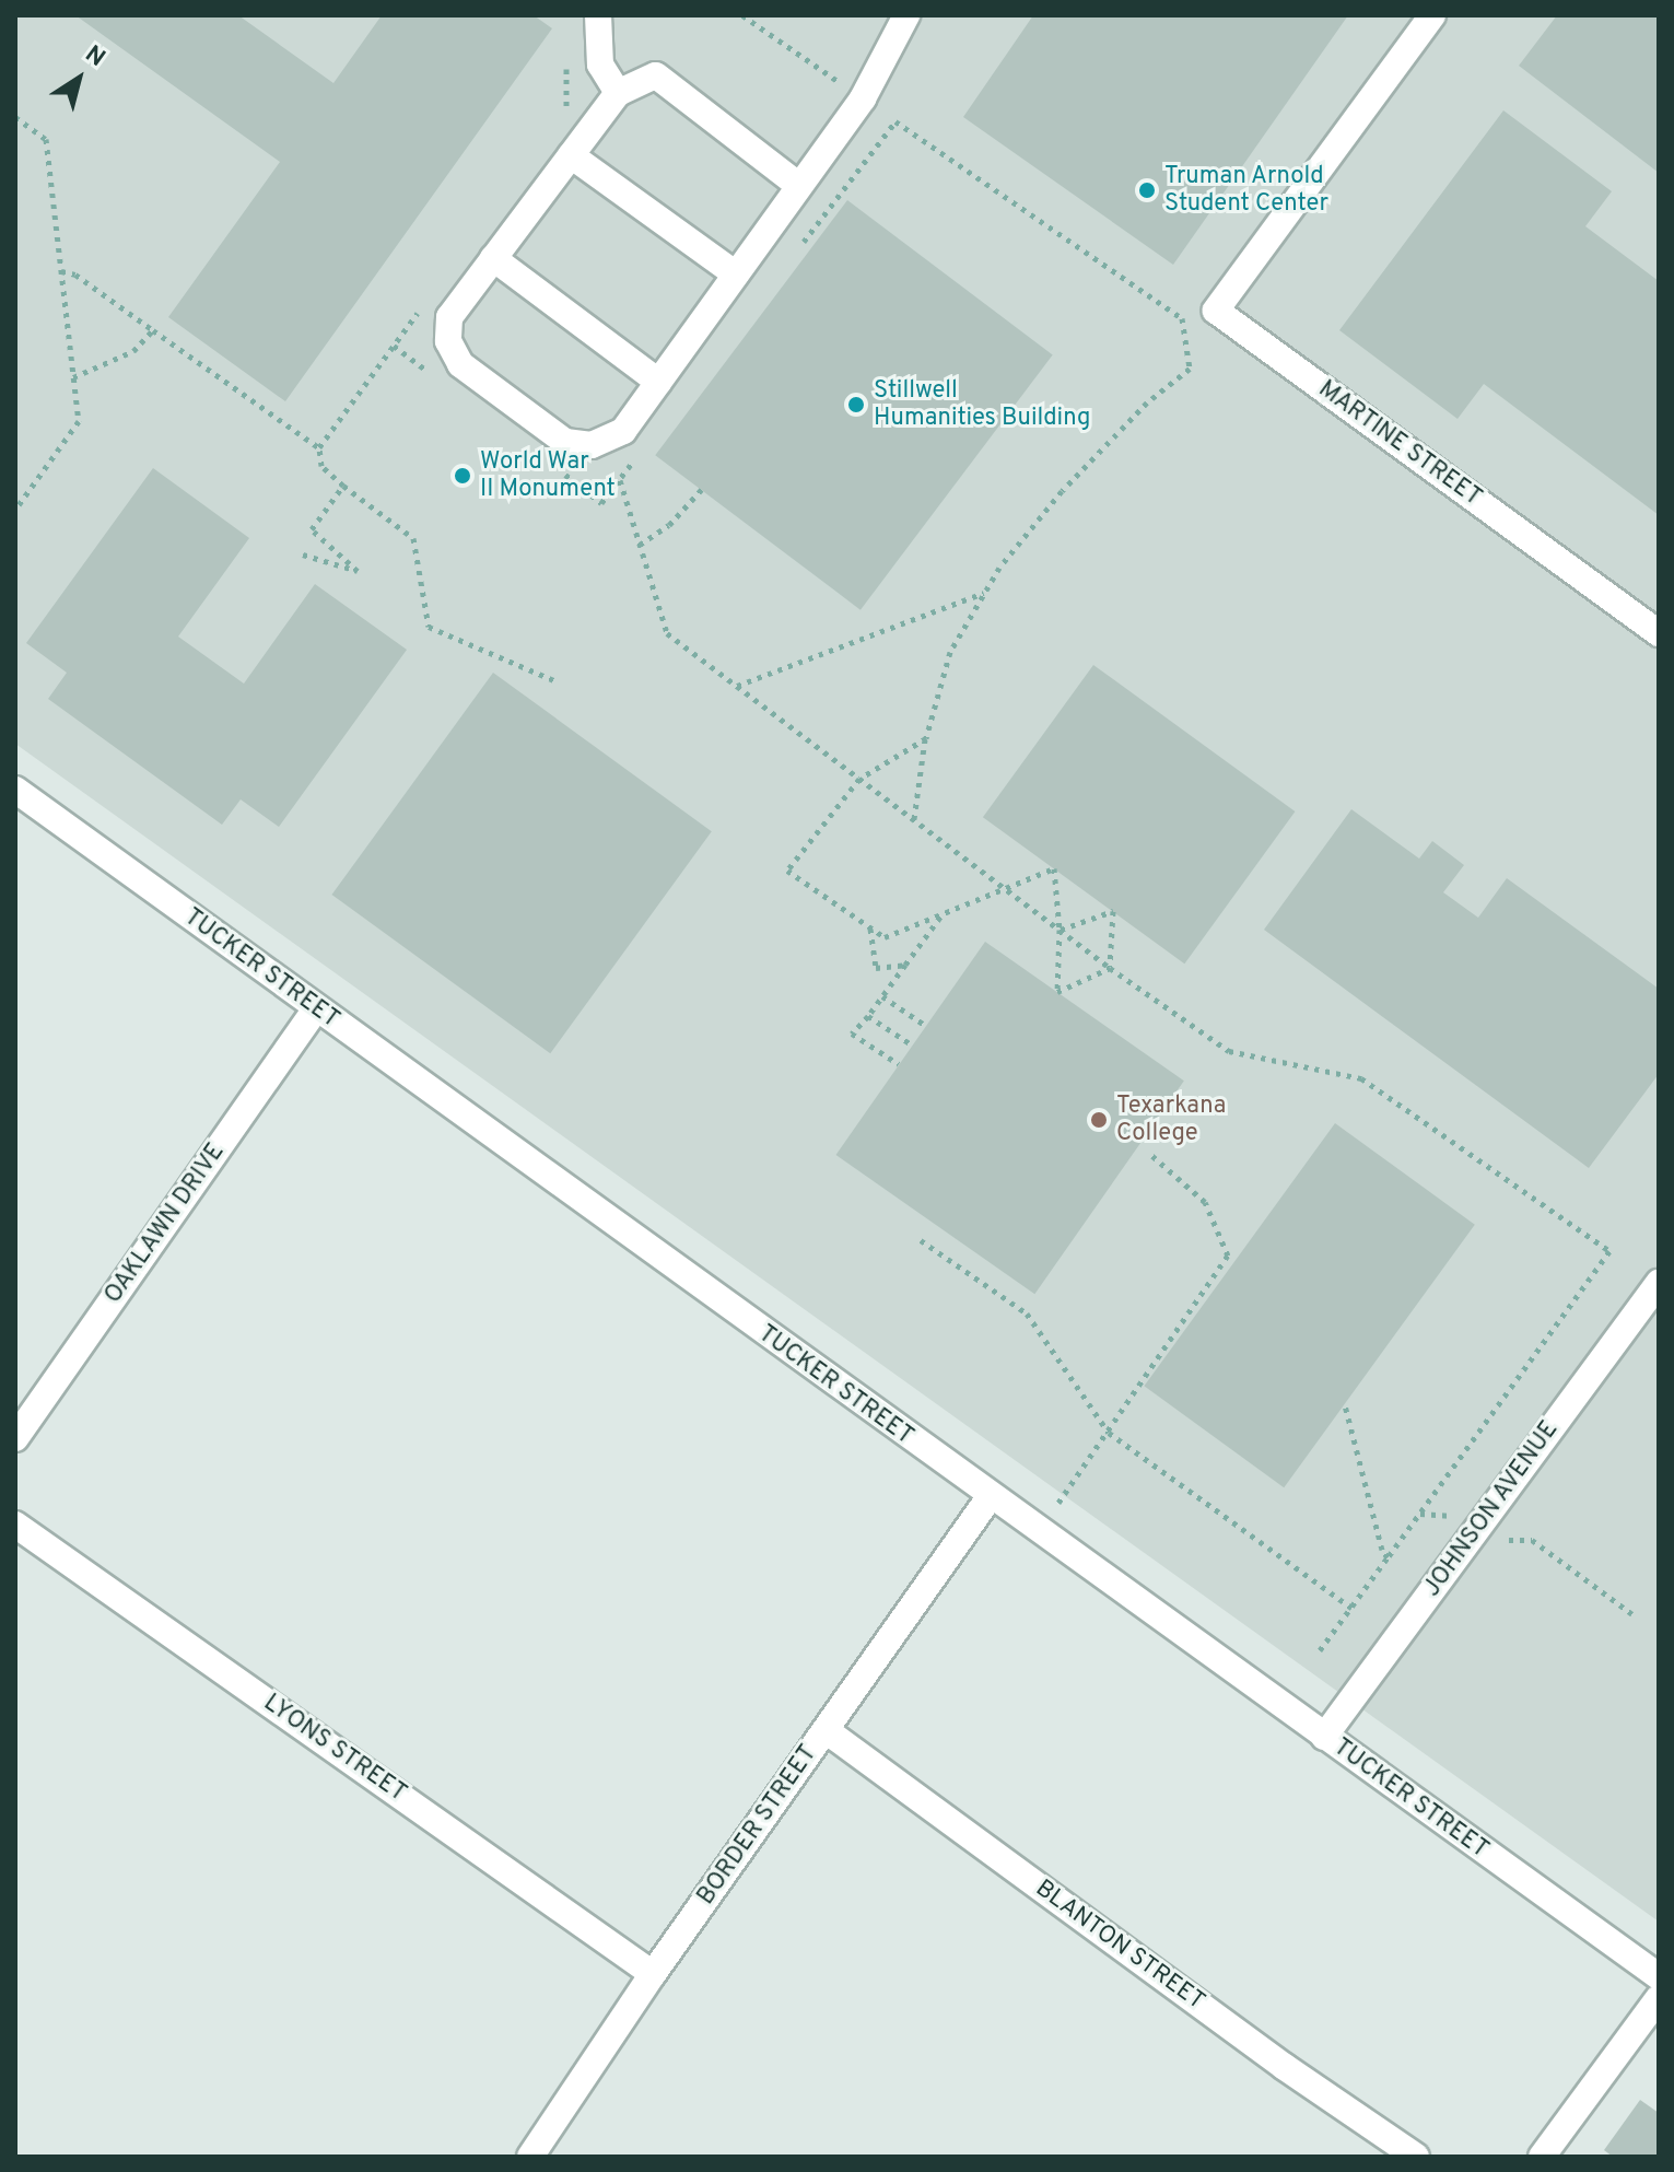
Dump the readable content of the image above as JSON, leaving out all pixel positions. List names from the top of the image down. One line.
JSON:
{"streets":{"street":["MARTINE STREET","TUCKER STREET","OAKLAWN DRIVE","JOHNSON AVENUE","LYONS STREET","BORDER STREET","BLANTON STREET"]},"crossings":[["TUCKER STREET","OAKLAWN DRIVE"],["TUCKER STREET","JOHNSON AVENUE"],["TUCKER STREET","BORDER STREET"],["LYONS STREET","BORDER STREET"],["BORDER STREET","BLANTON STREET"]],"places":["Truman Arnold Student Center","Stillwell Humanities Building","World War II Monument","Texarkana College"],"north":"top right"}
